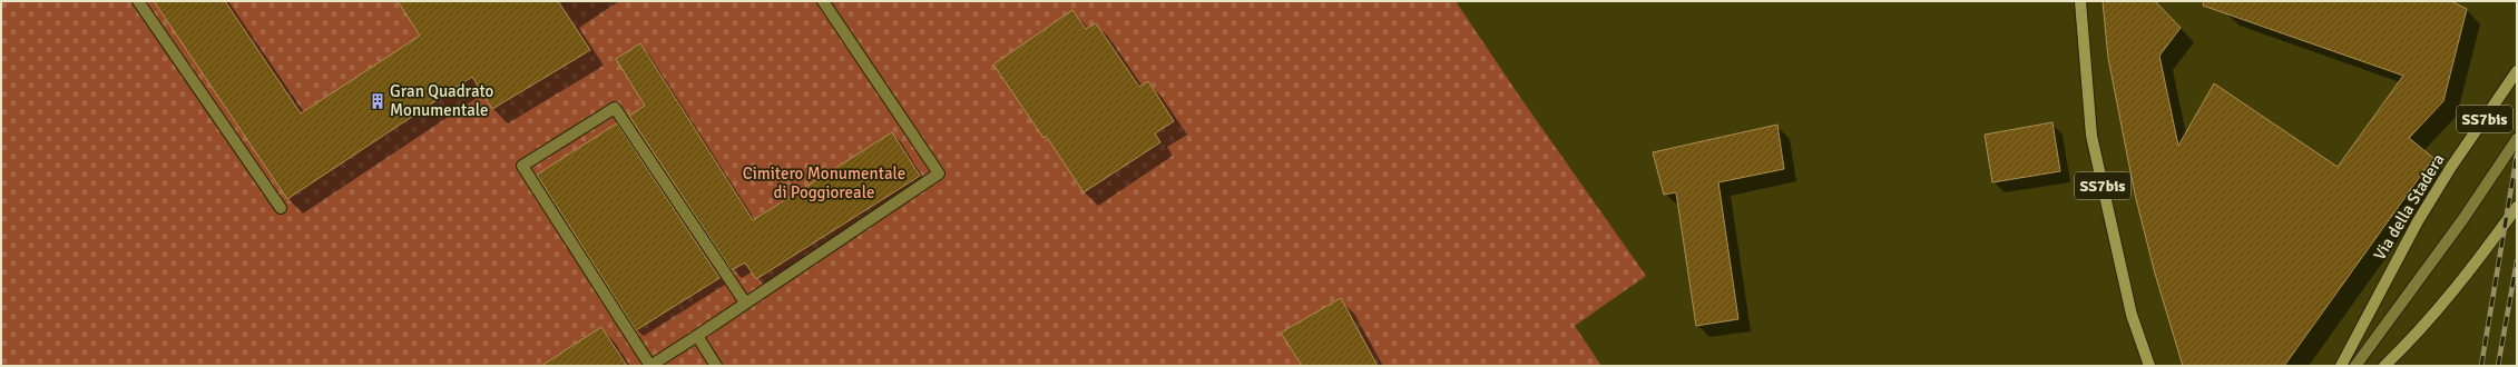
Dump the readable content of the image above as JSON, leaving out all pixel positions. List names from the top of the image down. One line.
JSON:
{"streets":{"main road":["SS7bis","Via della Stadera"]},"parks":["Cimitero Monumentale di Poggioreale"],"places":{"building":["Gran Quadrato Monumentale"]}}
